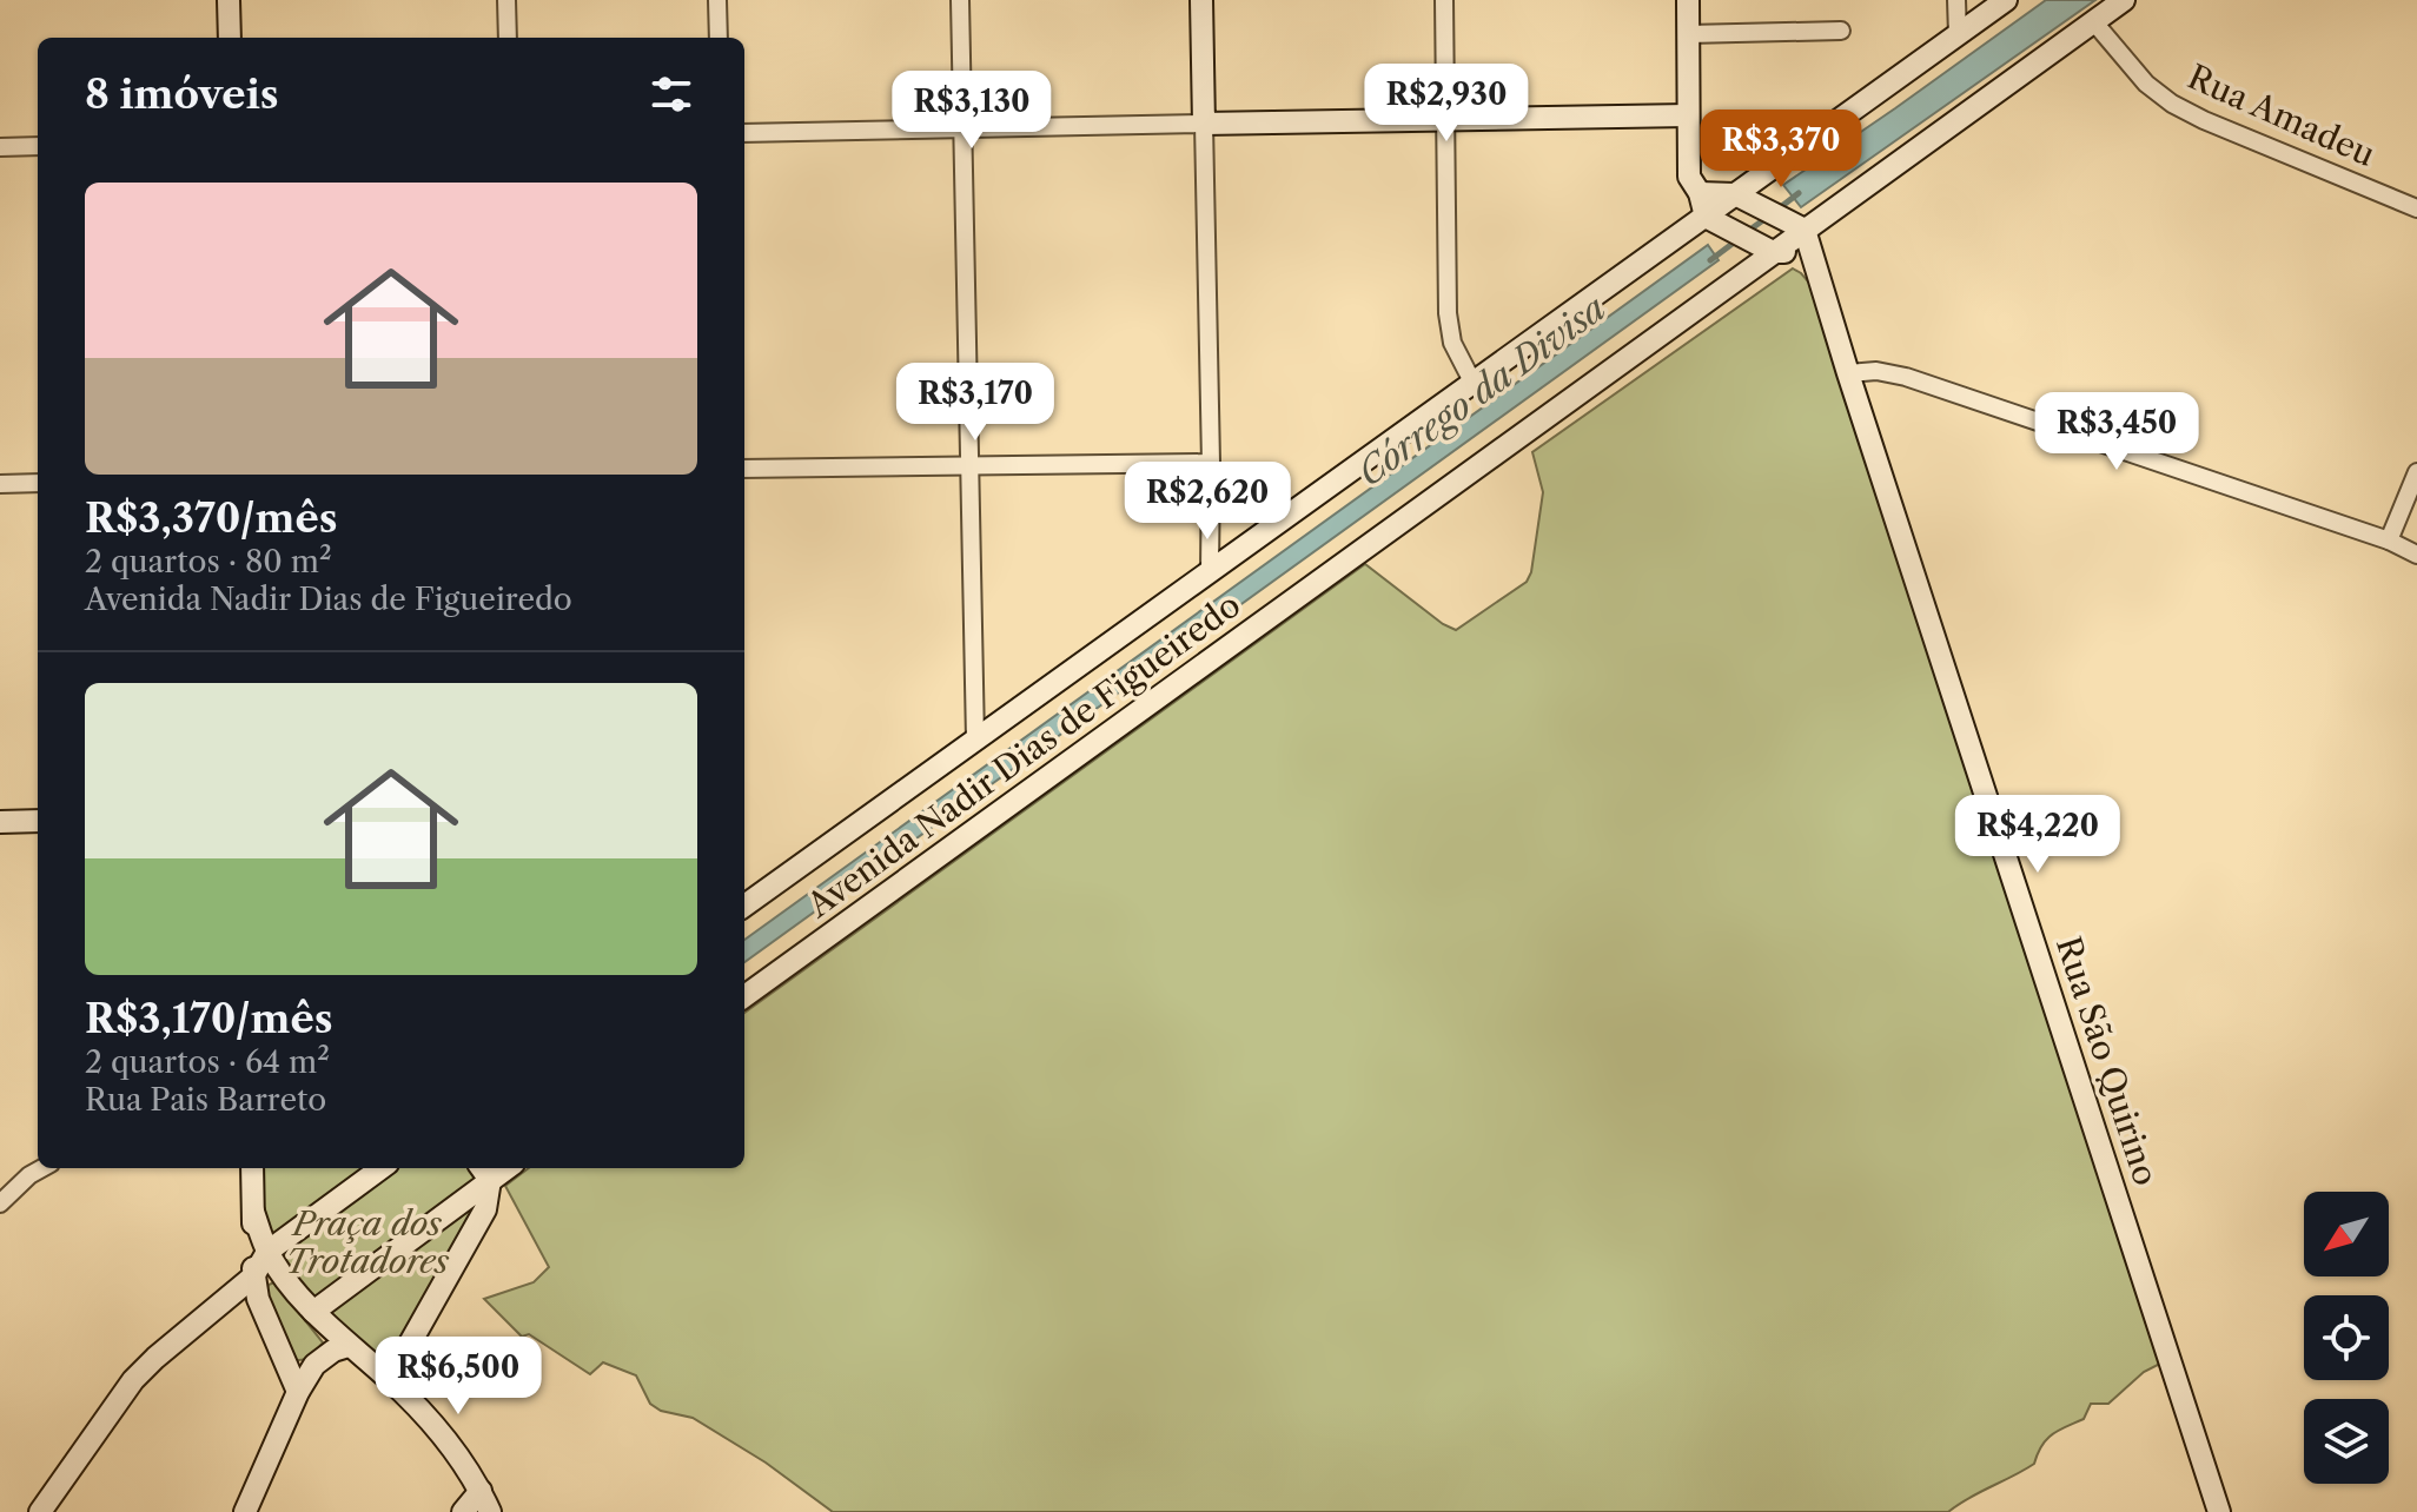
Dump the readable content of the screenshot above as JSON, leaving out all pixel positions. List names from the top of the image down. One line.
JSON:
{"streets":{"main road":["Avenida Nadir Dias de Figueiredo","Rua São Quirino"],"street":["Rua Amadeu"]},"crossings":[["Rua Amadeu","Avenida Nadir Dias de Figueiredo"],["Avenida Nadir Dias de Figueiredo","Rua São Quirino"]],"water":["Córrego da Divisa"],"parks":["Praça dos Trotadores"],"north":"bottom left","page":{"heading":"8 imóveis","price":["R$2,930","R$3,130","R$3,370","R$3,170","R$3,450","R$2,620","R$4,220","R$6,500"],"list":[{"name":"R$3,370/mês","note":"2 quartos · 80 m² · Avenida Nadir Dias de Figueiredo"},{"name":"R$3,170/mês","note":"2 quartos · 64 m² · Rua Pais Barreto"}]}}
